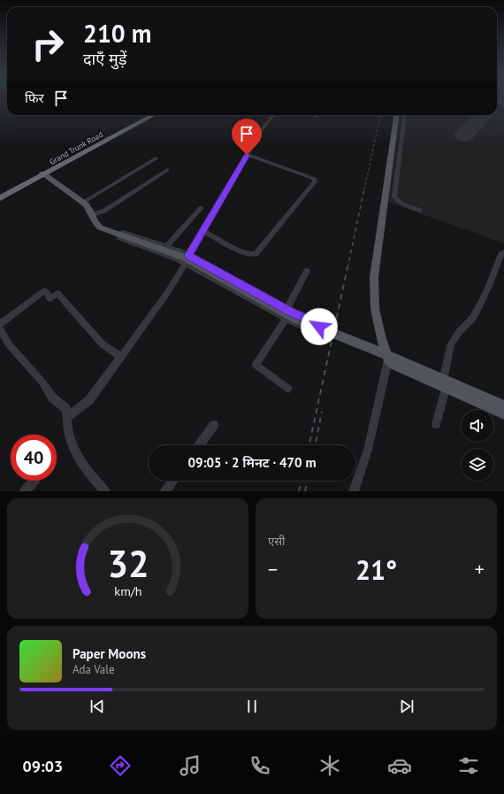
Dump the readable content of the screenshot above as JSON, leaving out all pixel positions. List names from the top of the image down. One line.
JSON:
{"streets":{"highway":["Grand Trunk Road"]},"page":{"turn":["210 m","दाएँ मुड़ें"],"then":"फिर","limit":"40","trip":"09:05 · 2 मिनट · 470 m","tile":"एसी","heat":["−","21°","+"],"song":["Paper Moons","Ada Vale"],"tabs":"09:03","gauge":["32","km/h"]}}
